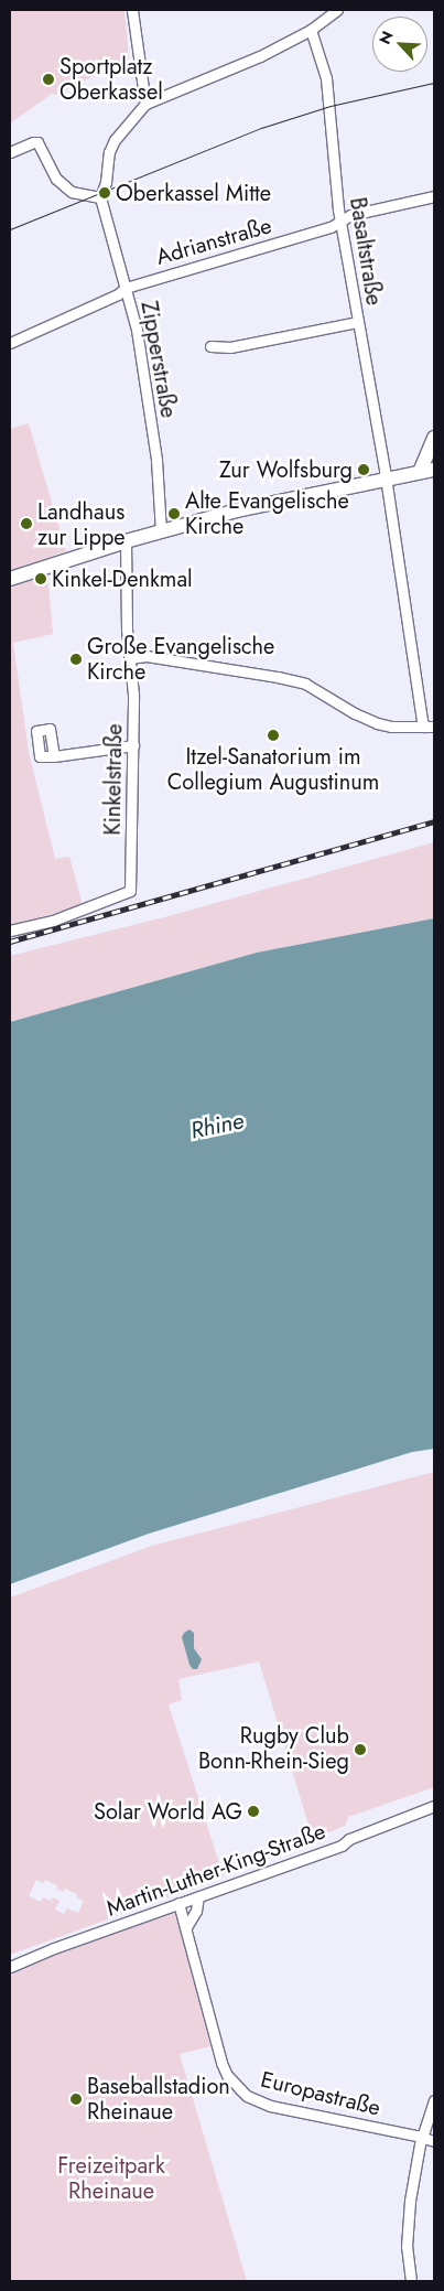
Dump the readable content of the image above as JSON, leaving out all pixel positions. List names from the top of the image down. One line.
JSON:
{"streets":{"street":["Adrianstraße","Basaltstraße","Zipperstraße","Kinkelstraße","Martin-Luther-King-Straße","Europastraße"]},"crossings":[["Adrianstraße","Basaltstraße"],["Adrianstraße","Zipperstraße"],["Martin-Luther-King-Straße","Europastraße"]],"water":["Rhine"],"parks":["Freizeitpark Rheinaue"],"places":["Sportplatz Oberkassel","Oberkassel Mitte","Zur Wolfsburg","Alte Evangelische Kirche","Landhaus zur Lippe","Kinkel-Denkmal","Große Evangelische Kirche","Itzel-Sanatorium im Collegium Augustinum","Rugby Club Bonn-Rhein-Sieg","Solar World AG","Baseballstadion Rheinaue"],"north":"top left"}
